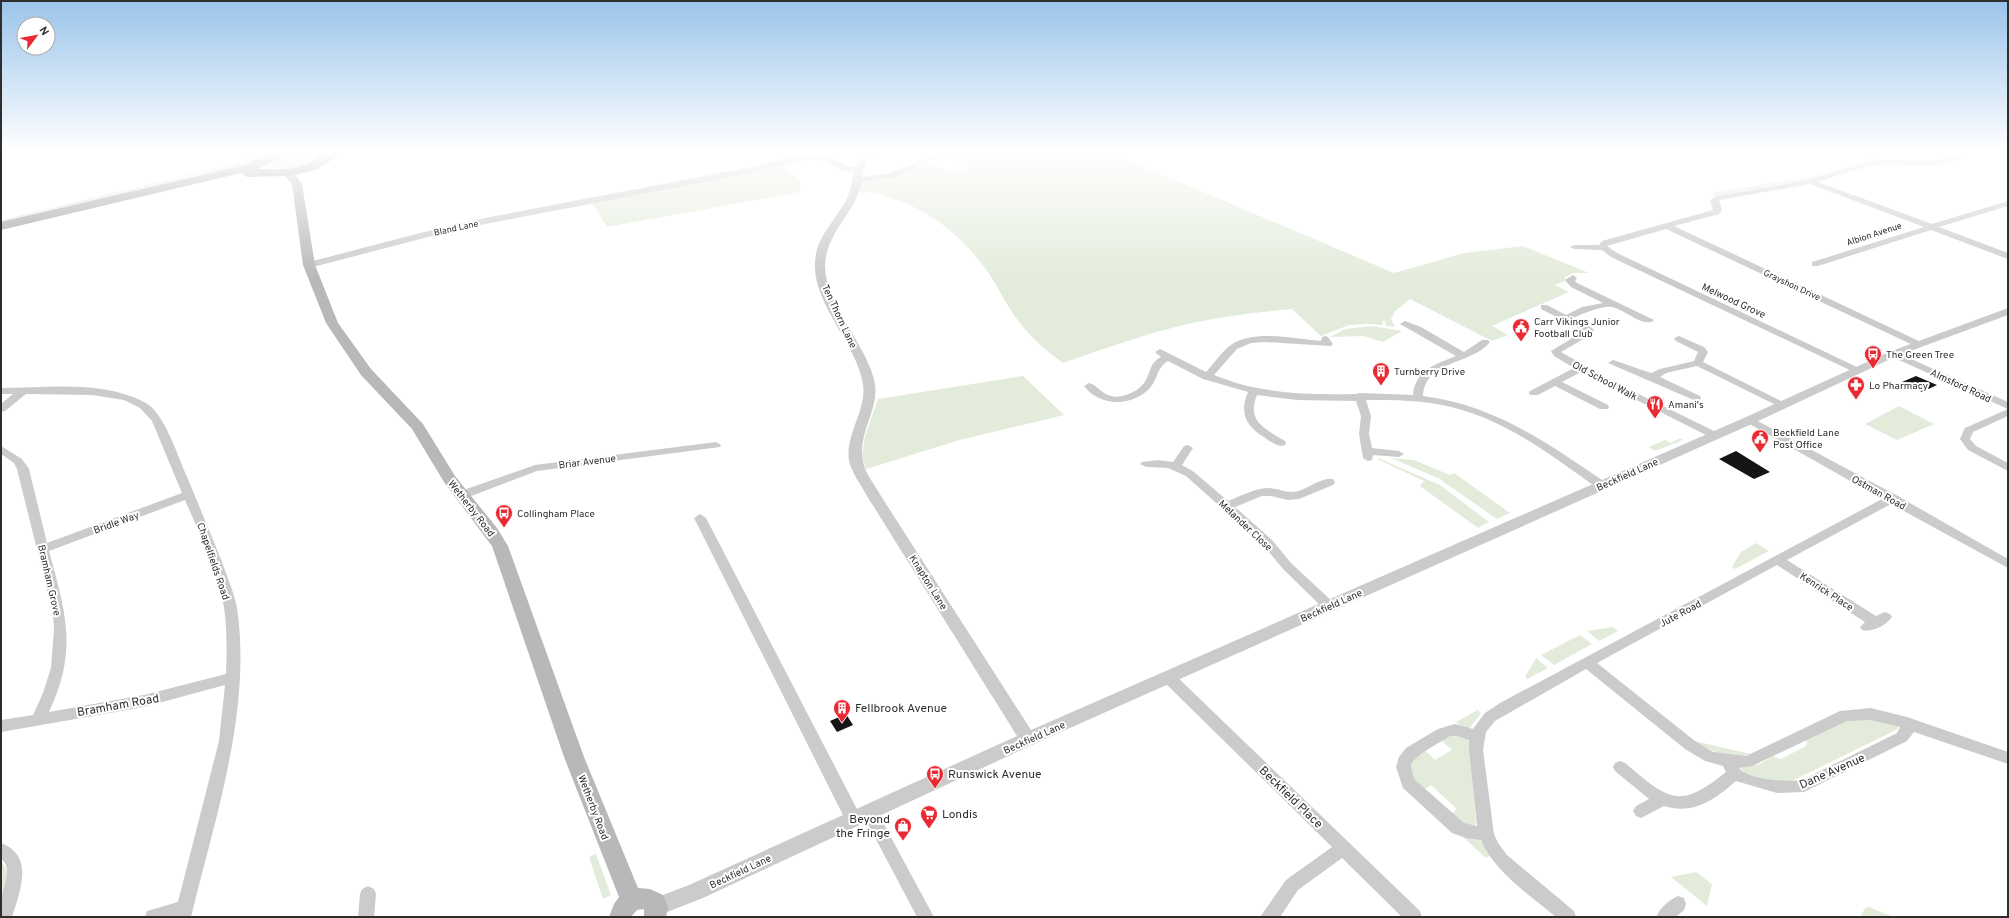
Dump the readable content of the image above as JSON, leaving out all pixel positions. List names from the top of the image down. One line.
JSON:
{"streets":{"main road":["Wetherby Road"],"street":["Bland Lane","Albion Avenue","Grayshon Drive","Melwood Grove","Ten Thorn Lane","Old School Walk","Almsford Road","Briar Avenue","Beckfield Lane","Ostman Road","Bridle Way","Melander Close","Chapelfields Road","Bramham Grove","Knapton Lane","Kenrick Place","Jute Road","Bramham Road","Dane Avenue","Beckfield Place"]},"crossings":[["Bland Lane","Wetherby Road"],["Grayshon Drive","Beckfield Lane"],["Melwood Grove","Beckfield Lane"],["Ten Thorn Lane","Knapton Lane"],["Old School Walk","Beckfield Lane"],["Almsford Road","Beckfield Lane"],["Briar Avenue","Wetherby Road"],["Beckfield Lane","Ostman Road"],["Beckfield Lane","Melander Close"],["Beckfield Lane","Knapton Lane"],["Beckfield Lane","Beckfield Place"],["Ostman Road","Jute Road"],["Bridle Way","Chapelfields Road"],["Bridle Way","Bramham Grove"],["Chapelfields Road","Bramham Road"],["Bramham Grove","Bramham Road"],["Kenrick Place","Jute Road"],["Jute Road","Dane Avenue"]],"places":{"public building":["Carr Vikings Junior Football Club","Beckfield Lane Post Office"],"bus stop":["The Green Tree","Collingham Place","Runswick Avenue"],"building":["Turnberry Drive","Fellbrook Avenue"],"pharmacy":["Lo Pharmacy"],"restaurant":["Amani's"],"supermarket":["Londis"],"shop":["Beyond the Fringe"]},"north":"top right"}
